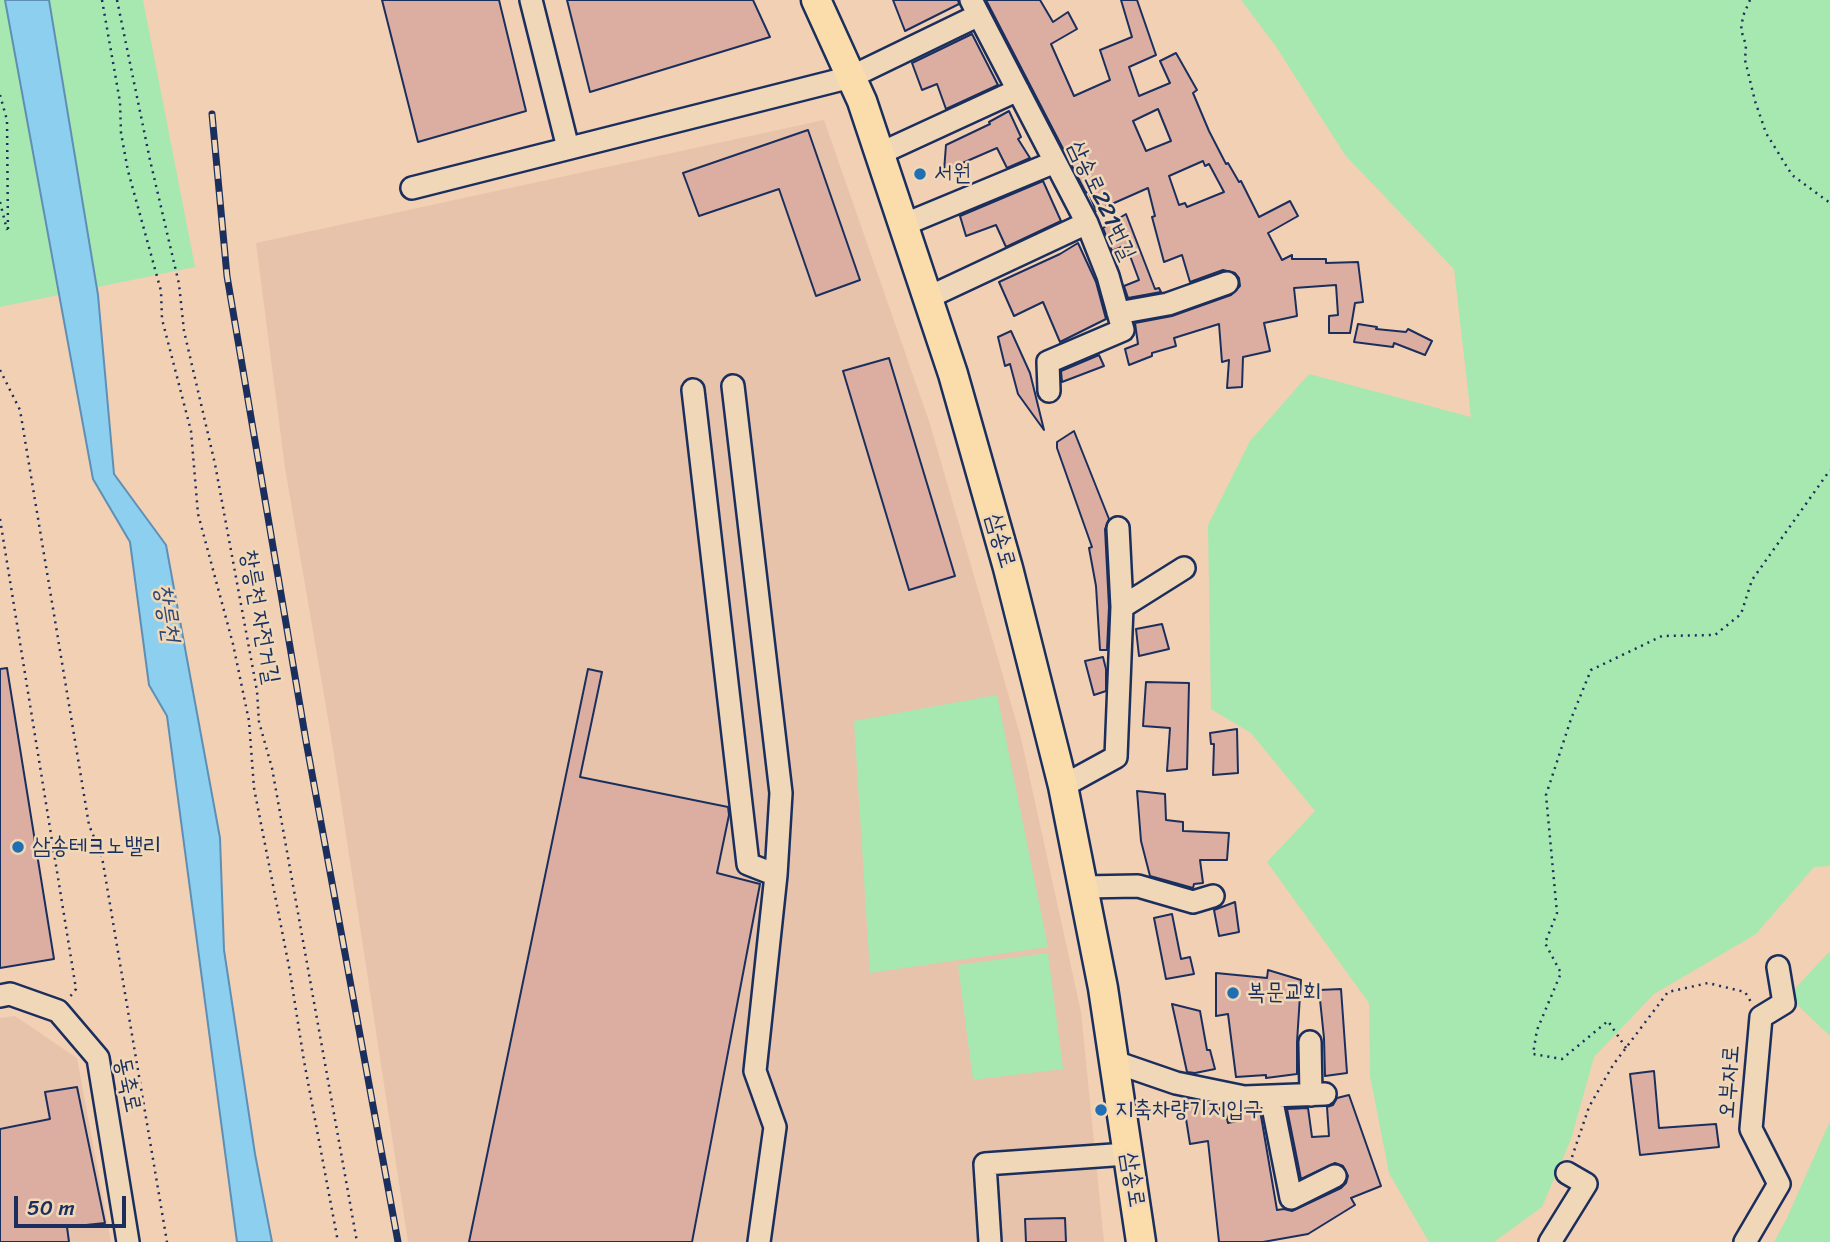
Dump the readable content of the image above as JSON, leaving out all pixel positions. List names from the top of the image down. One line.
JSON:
{"streets":{"main road":["삼송로"],"street":["삼송로221번길","오부자로","동축로"],"path":["창릉천 자전거길"]},"water":["창릉천"],"places":["서원","삼송테크노밸리","복문교회","지축차량기지입구"],"scale_bar":"50 m"}
